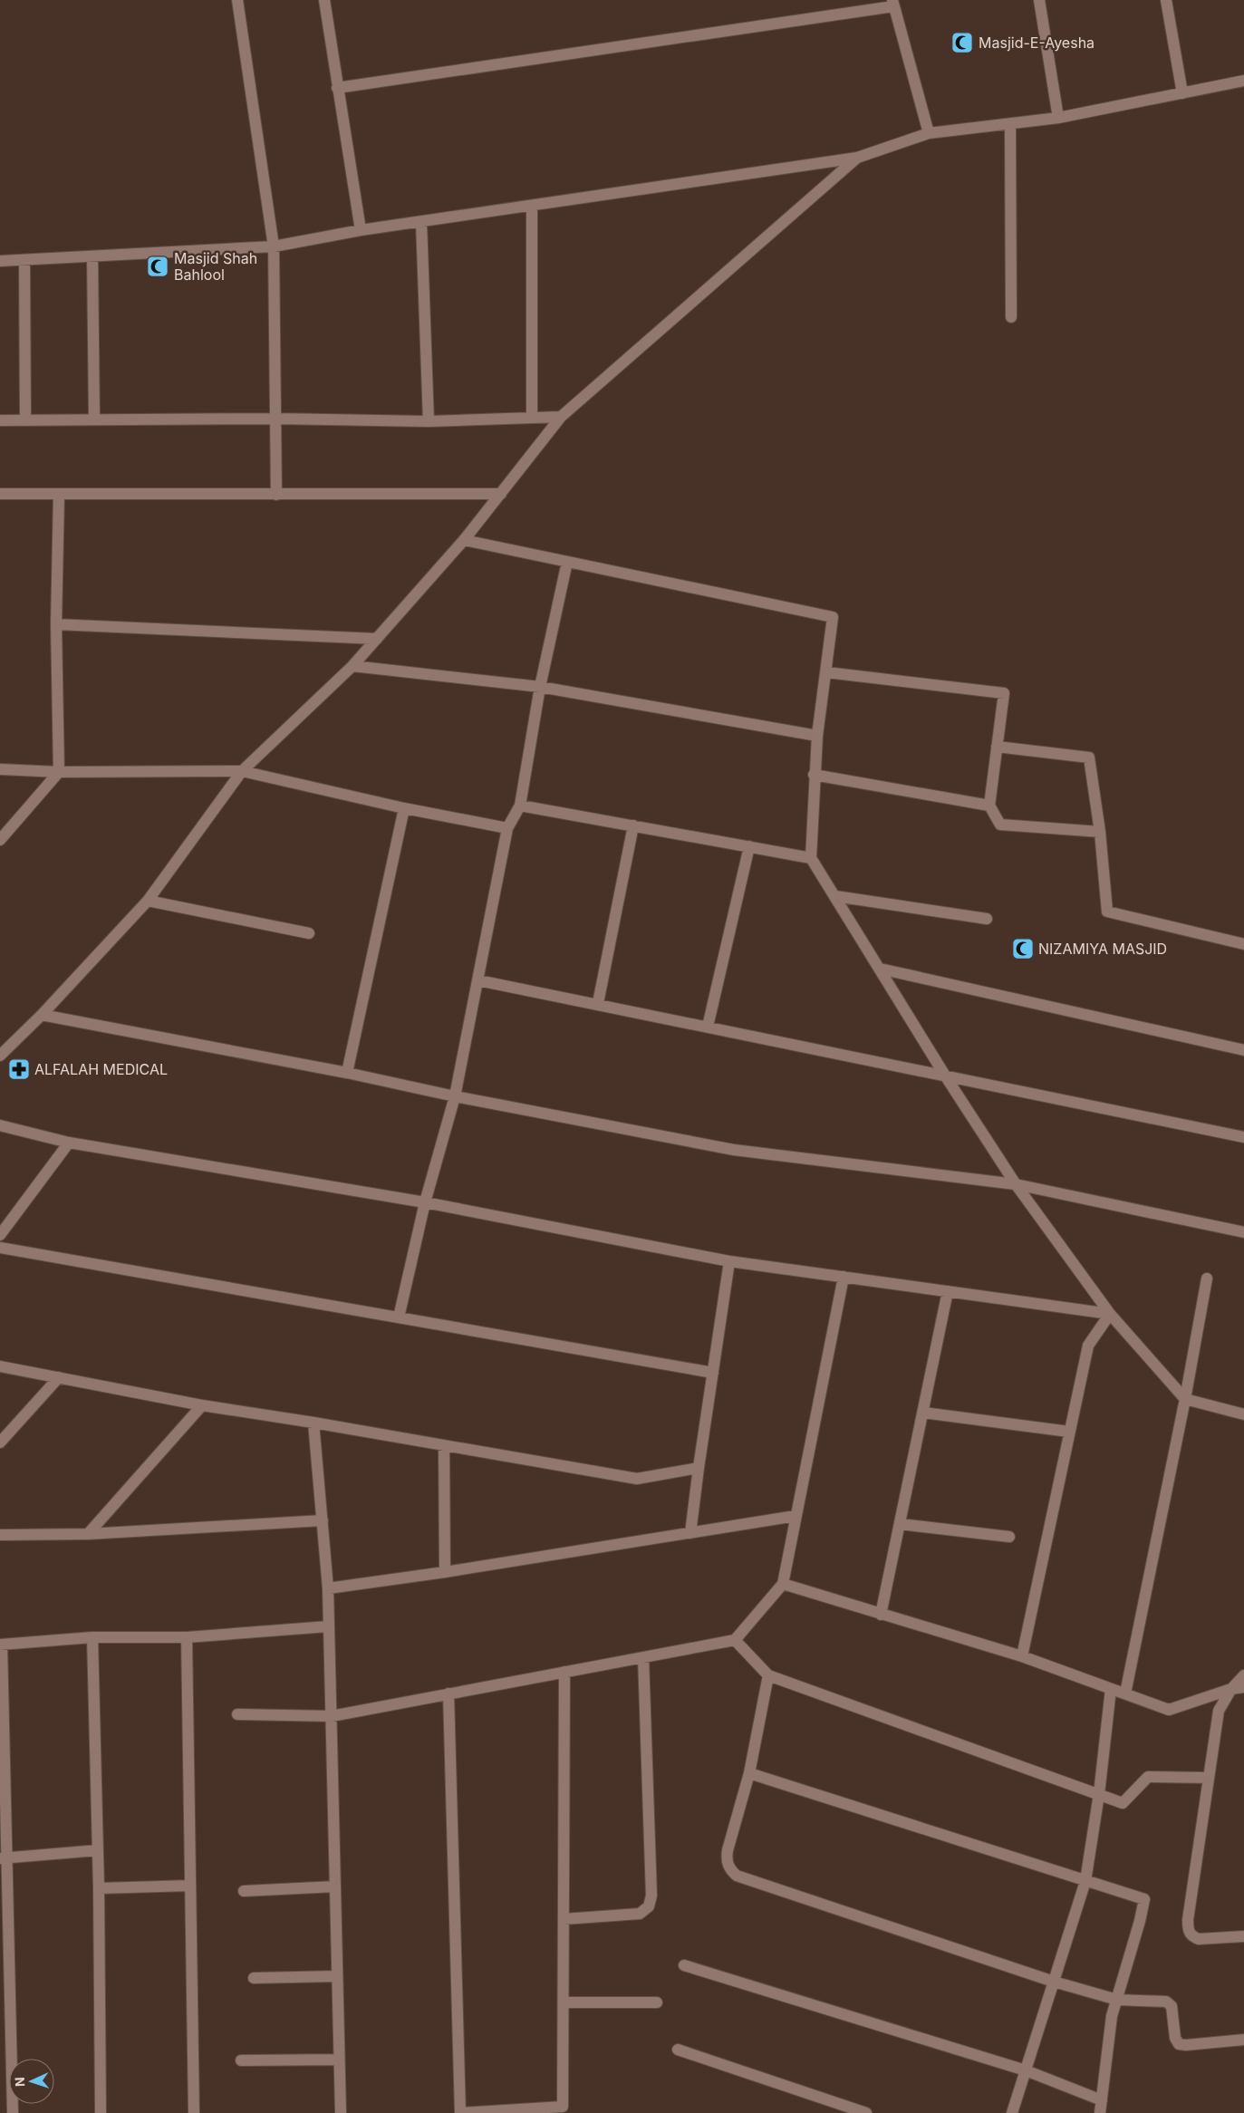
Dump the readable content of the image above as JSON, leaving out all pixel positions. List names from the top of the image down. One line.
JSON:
{"places":{"mosque":["Masjid-E-Ayesha","Masjid Shah Bahlool","NIZAMIYA MASJID"],"pharmacy":["ALFALAH MEDICAL"]},"north":"left"}
